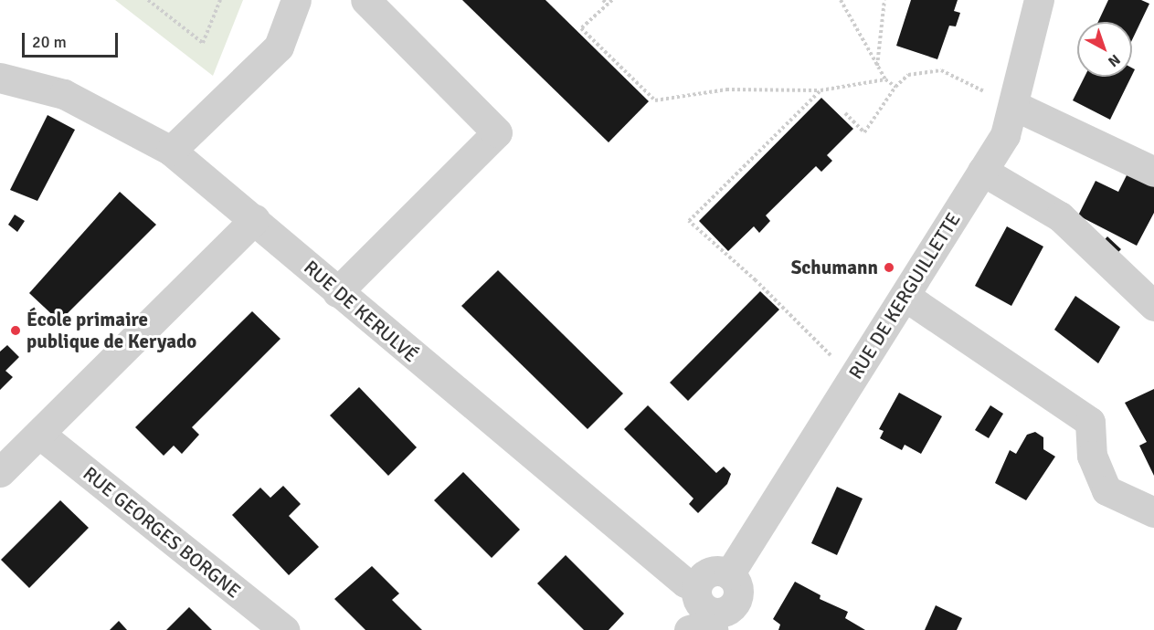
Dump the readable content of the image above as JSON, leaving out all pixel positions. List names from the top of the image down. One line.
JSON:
{"streets":{"street":["RUE DE KERGUILLETTE","RUE DE KERULVÉ","RUE GEORGES BORGNE"]},"crossings":[["RUE DE KERGUILLETTE","RUE DE KERULVÉ"]],"places":["Schumann","École primaire publique de Keryado"],"scale_bar":"20 m","north":"bottom right"}
